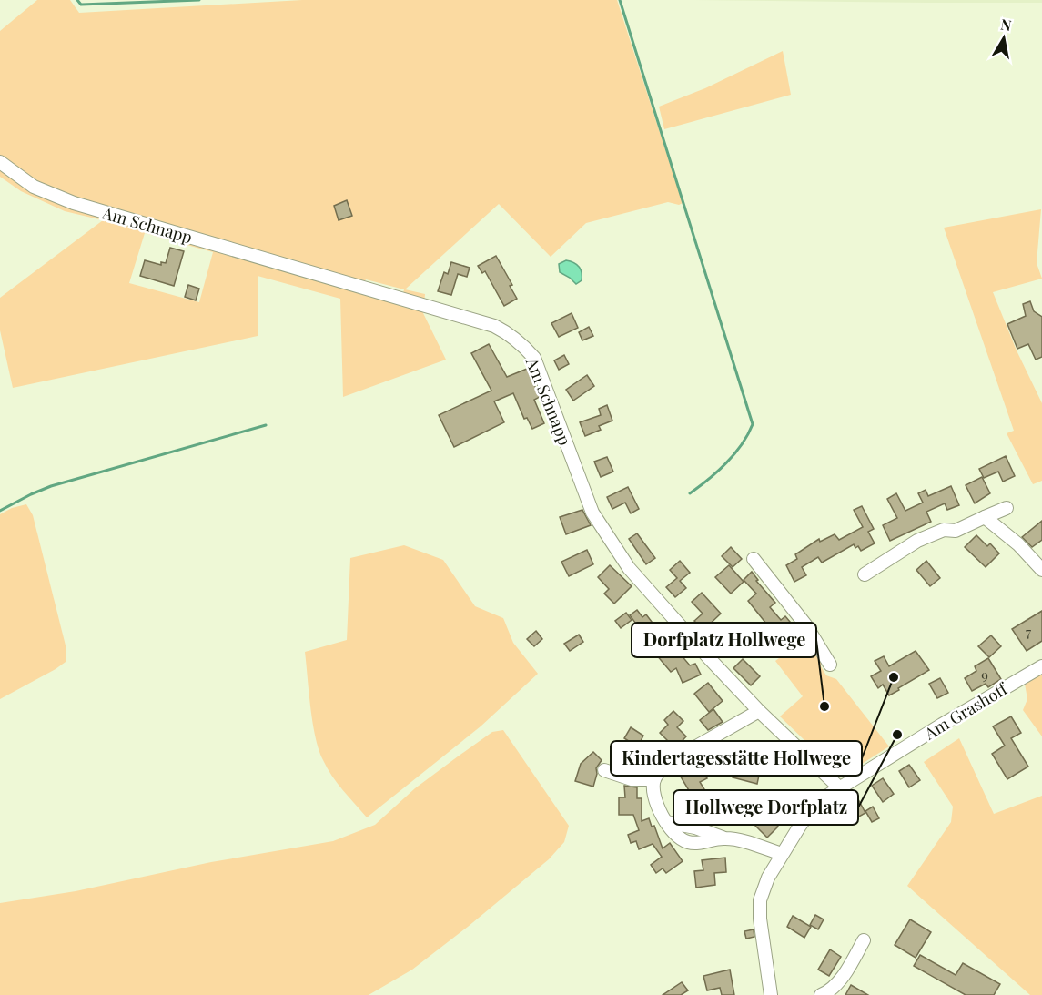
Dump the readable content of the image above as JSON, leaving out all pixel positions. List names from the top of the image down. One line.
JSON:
{"streets":{"street":["Am Schnapp","Am Grashoff"]},"crossings":[["Am Schnapp","Am Grashoff"]],"places":["Kindertagesstätte Hollwege","Dorfplatz Hollwege","Hollwege Dorfplatz"],"house_numbers":["7","9"],"north":"top"}
